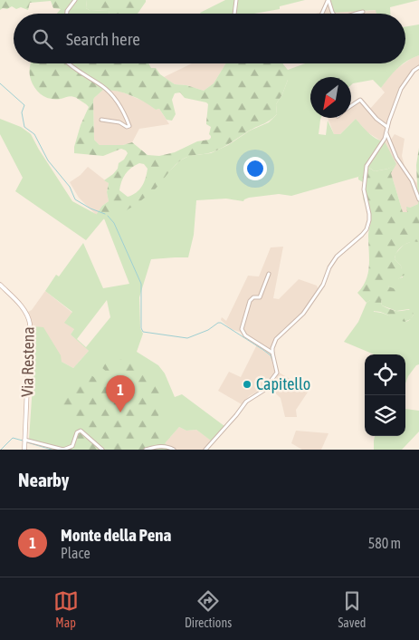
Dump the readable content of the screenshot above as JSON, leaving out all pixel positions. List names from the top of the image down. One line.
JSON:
{"streets":{"street":["Via Restena"]},"places":["Capitello"],"north":"bottom left","page":{"search":"Search here","pins":"1","heading":"Nearby","list":[{"mark":"1","name":"Monte della Pena","note":"Place","value":"580 m"}],"nav":["Map","Directions","Saved"]}}
